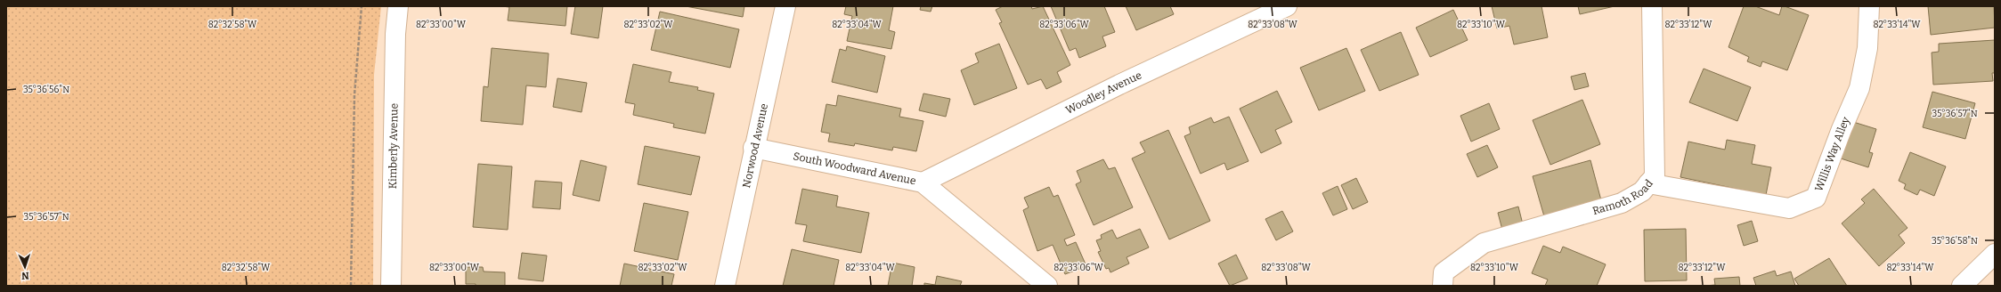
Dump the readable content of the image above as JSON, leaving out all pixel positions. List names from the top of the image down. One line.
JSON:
{"streets":{"street":["Woodley Avenue","Kimberly Avenue","Norwood Avenue","Willis Way Alley","South Woodward Avenue","Ramoth Road"]},"crossings":[["Woodley Avenue","South Woodward Avenue"],["Norwood Avenue","South Woodward Avenue"],["Willis Way Alley","Ramoth Road"]],"north":"bottom","coordinates":["82°32'58\"W","82°33'00\"W","82°33'02\"W","82°33'04\"W","82°33'06\"W","82°33'08\"W","82°33'10\"W","82°33'12\"W","82°33'14\"W","35°36'56\"N","35°36'57\"N","35°36'58\"N"]}
